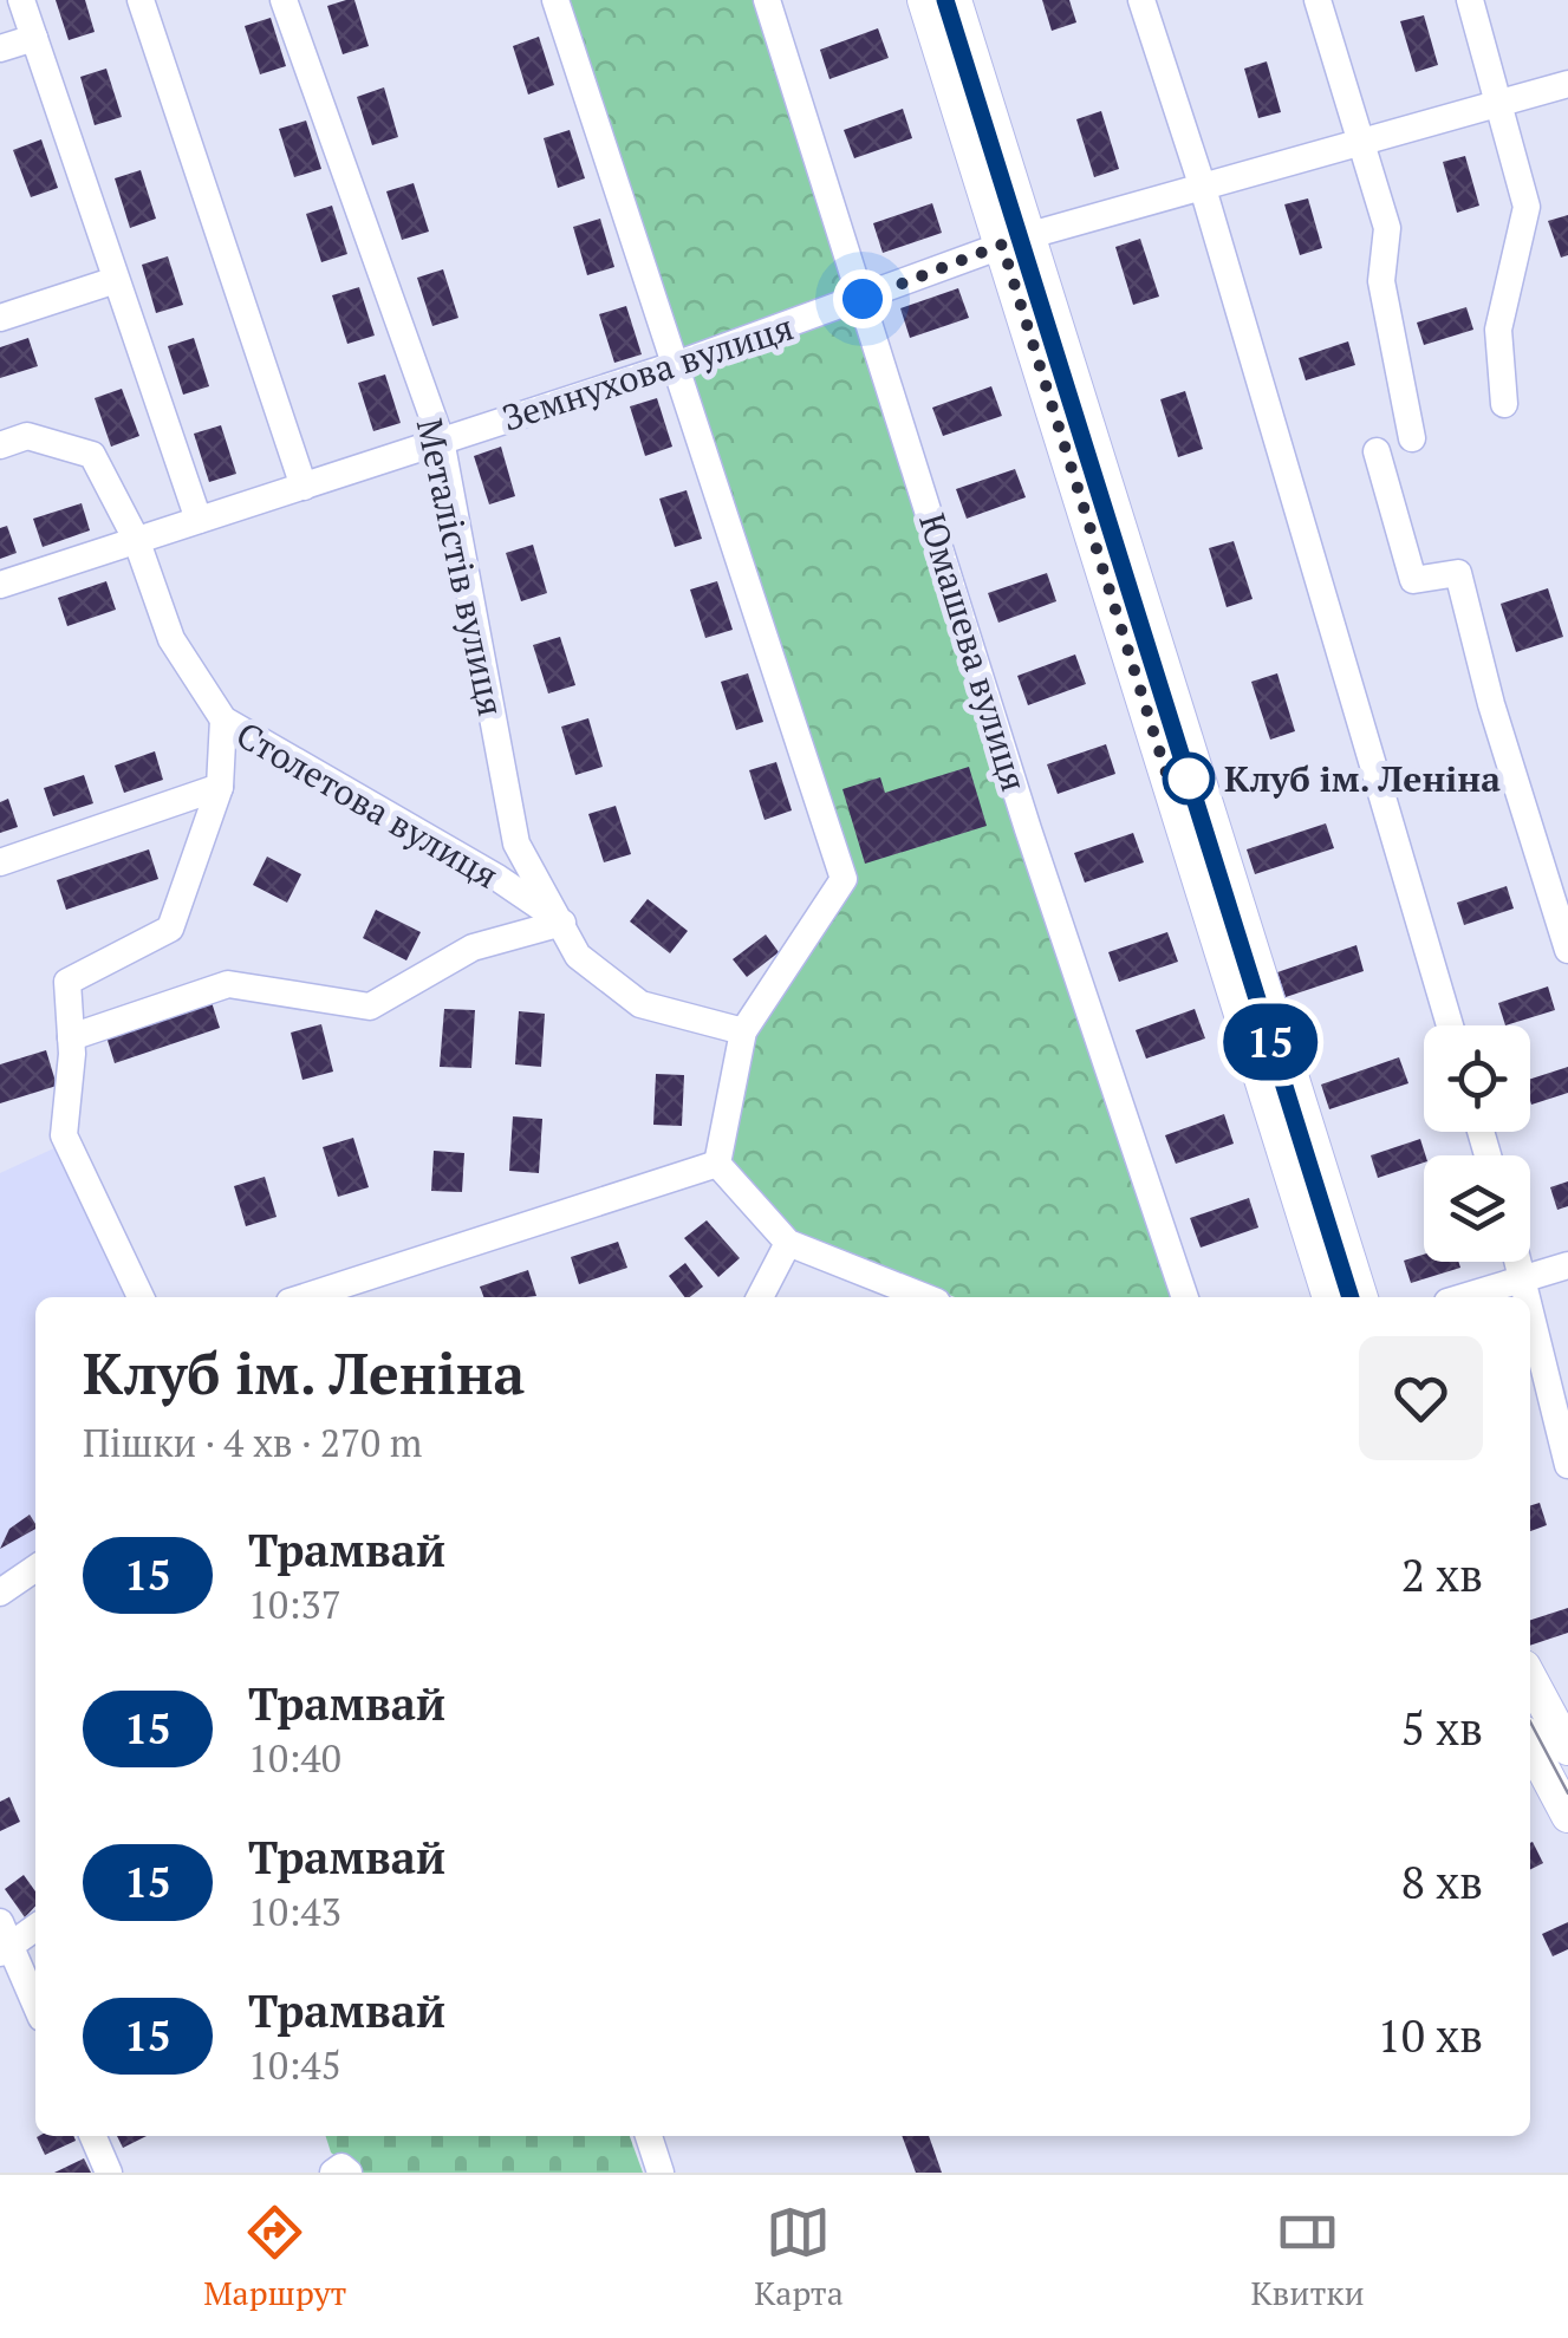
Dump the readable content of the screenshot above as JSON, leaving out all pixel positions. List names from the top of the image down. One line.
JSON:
{"streets":{"street":["Земнухова вулиця","Металістів вулиця","Юмашева вулиця","Столетова вулиця"]},"crossings":[["Земнухова вулиця","Металістів вулиця"],["Земнухова вулиця","Юмашева вулиця"],["Земнухова вулиця","Столетова вулиця"],["Металістів вулиця","Столетова вулиця"]],"places":["Клуб ім. Леніна"],"lines":["tram line 15"],"page":{"on_map":"15","heading":["Клуб ім. Леніна","Пішки · 4 хв · 270 m"],"list":[{"mark":"15","name":"Трамвай","note":"10:37","value":"2 хв"},{"mark":"15","name":"Трамвай","note":"10:40","value":"5 хв"},{"mark":"15","name":"Трамвай","note":"10:43","value":"8 хв"},{"mark":"15","name":"Трамвай","note":"10:45","value":"10 хв"}],"tabs":["Маршрут","Карта","Квитки"]}}
